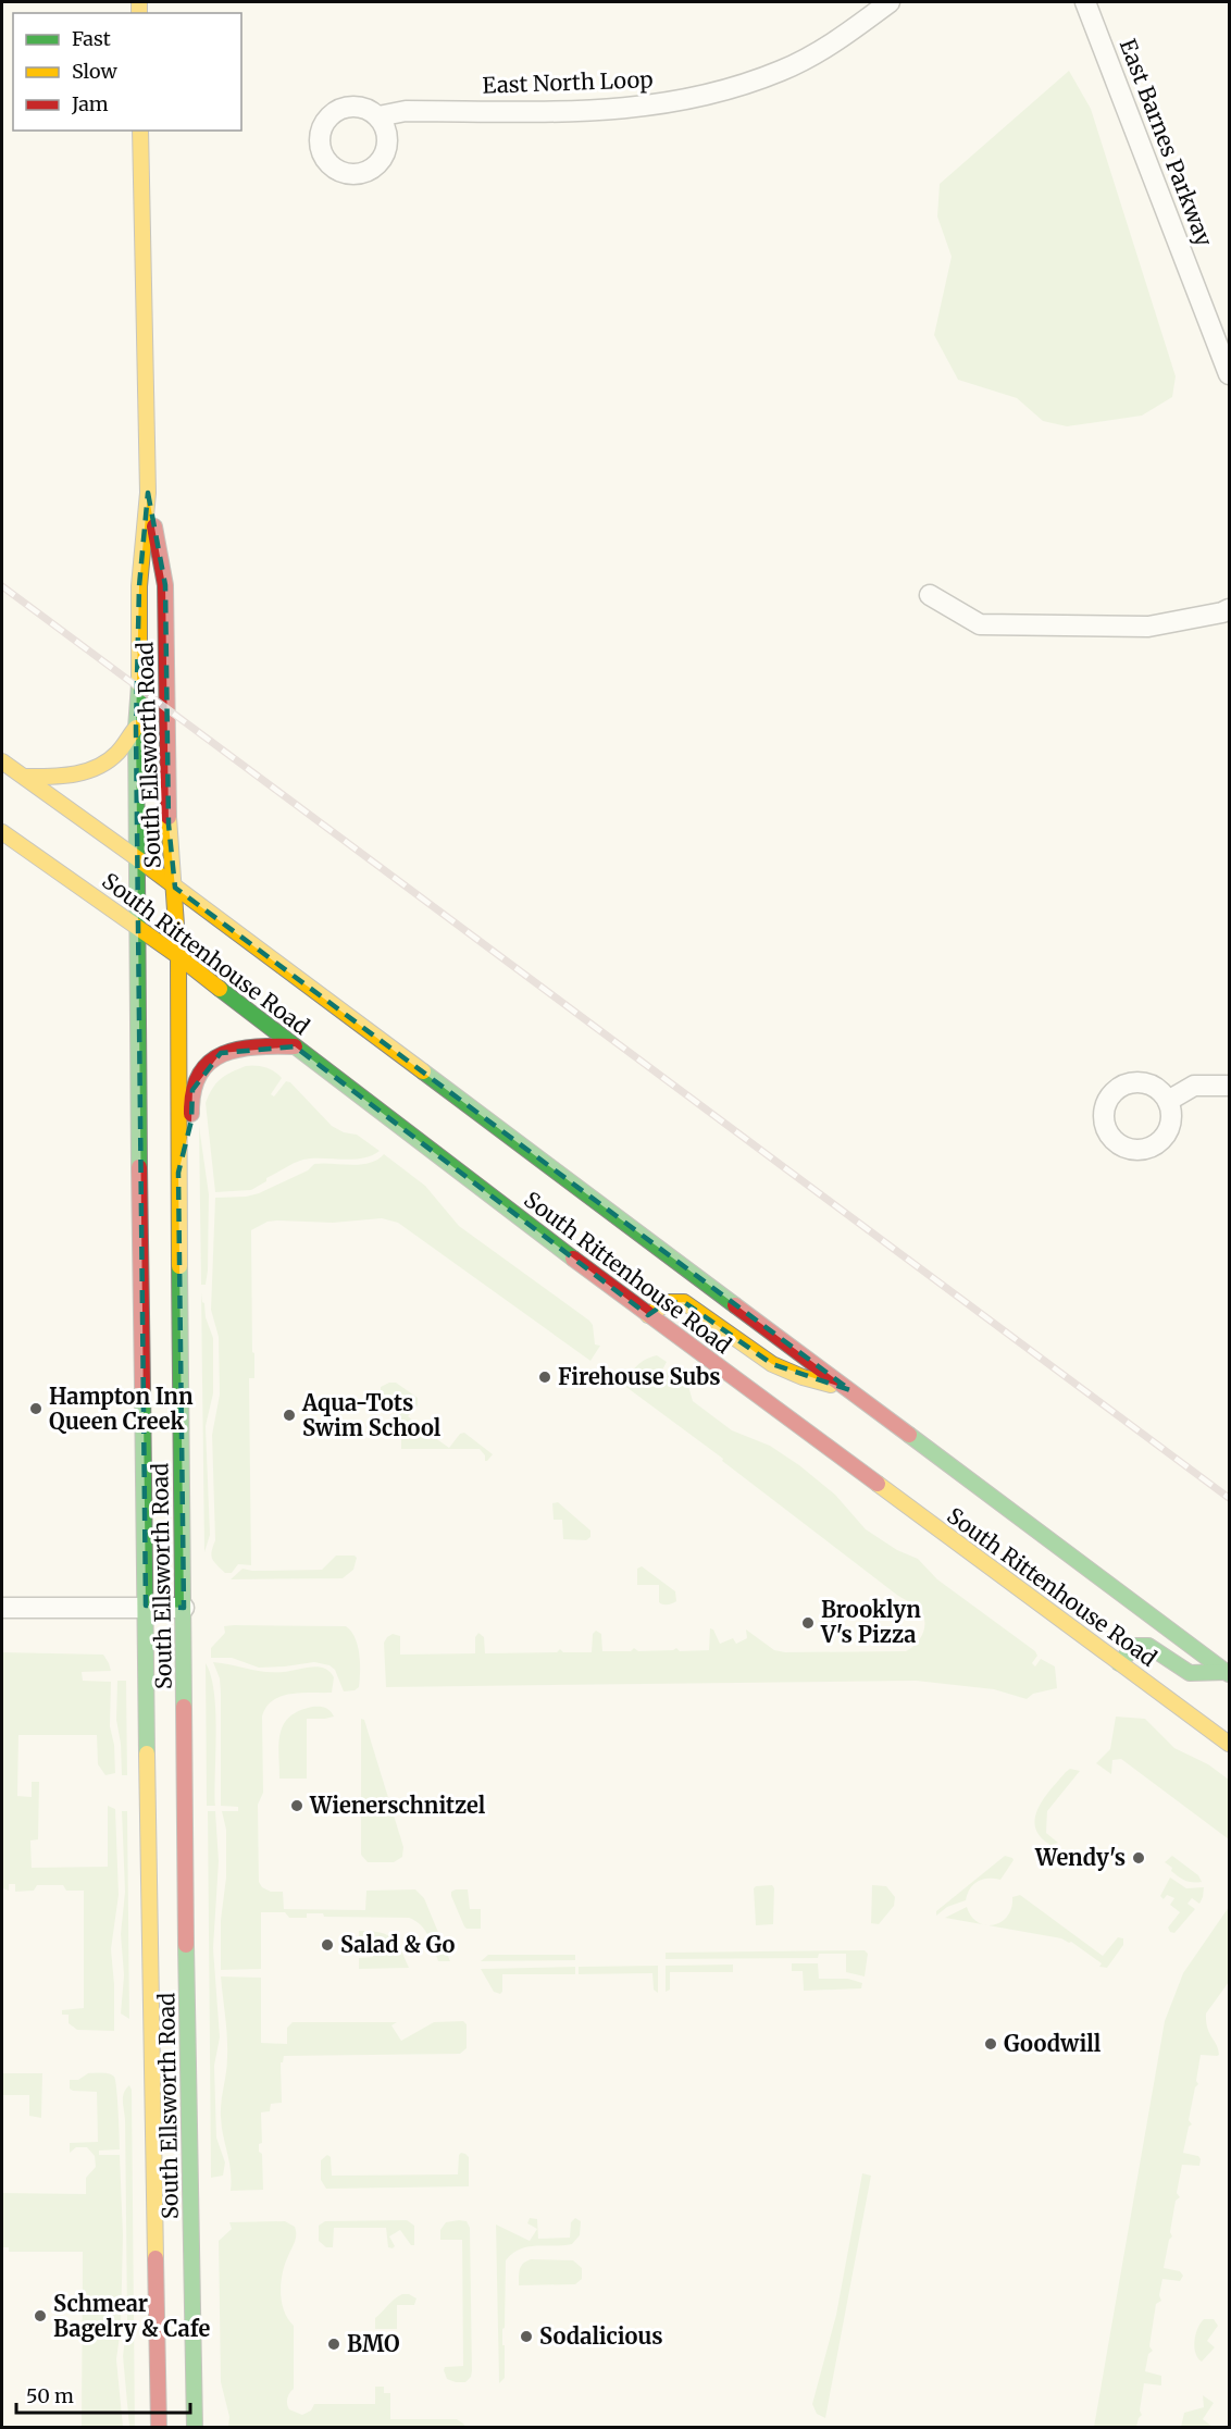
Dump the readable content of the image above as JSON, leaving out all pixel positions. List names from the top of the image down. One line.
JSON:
{"streets":{"street":["East North Loop","East Barnes Parkway","South Ellsworth Road","South Rittenhouse Road"]},"crossings":[["South Ellsworth Road","South Rittenhouse Road"]],"places":["Firehouse Subs","Hampton Inn Queen Creek","Aqua-Tots Swim School","Brooklyn V's Pizza","Wienerschnitzel","Wendy's","Salad & Go","Goodwill","Schmear Bagelry & Cafe","Sodalicious","BMO"],"legend":["Fast","Slow","Jam"],"scale_bar":"50 m"}
